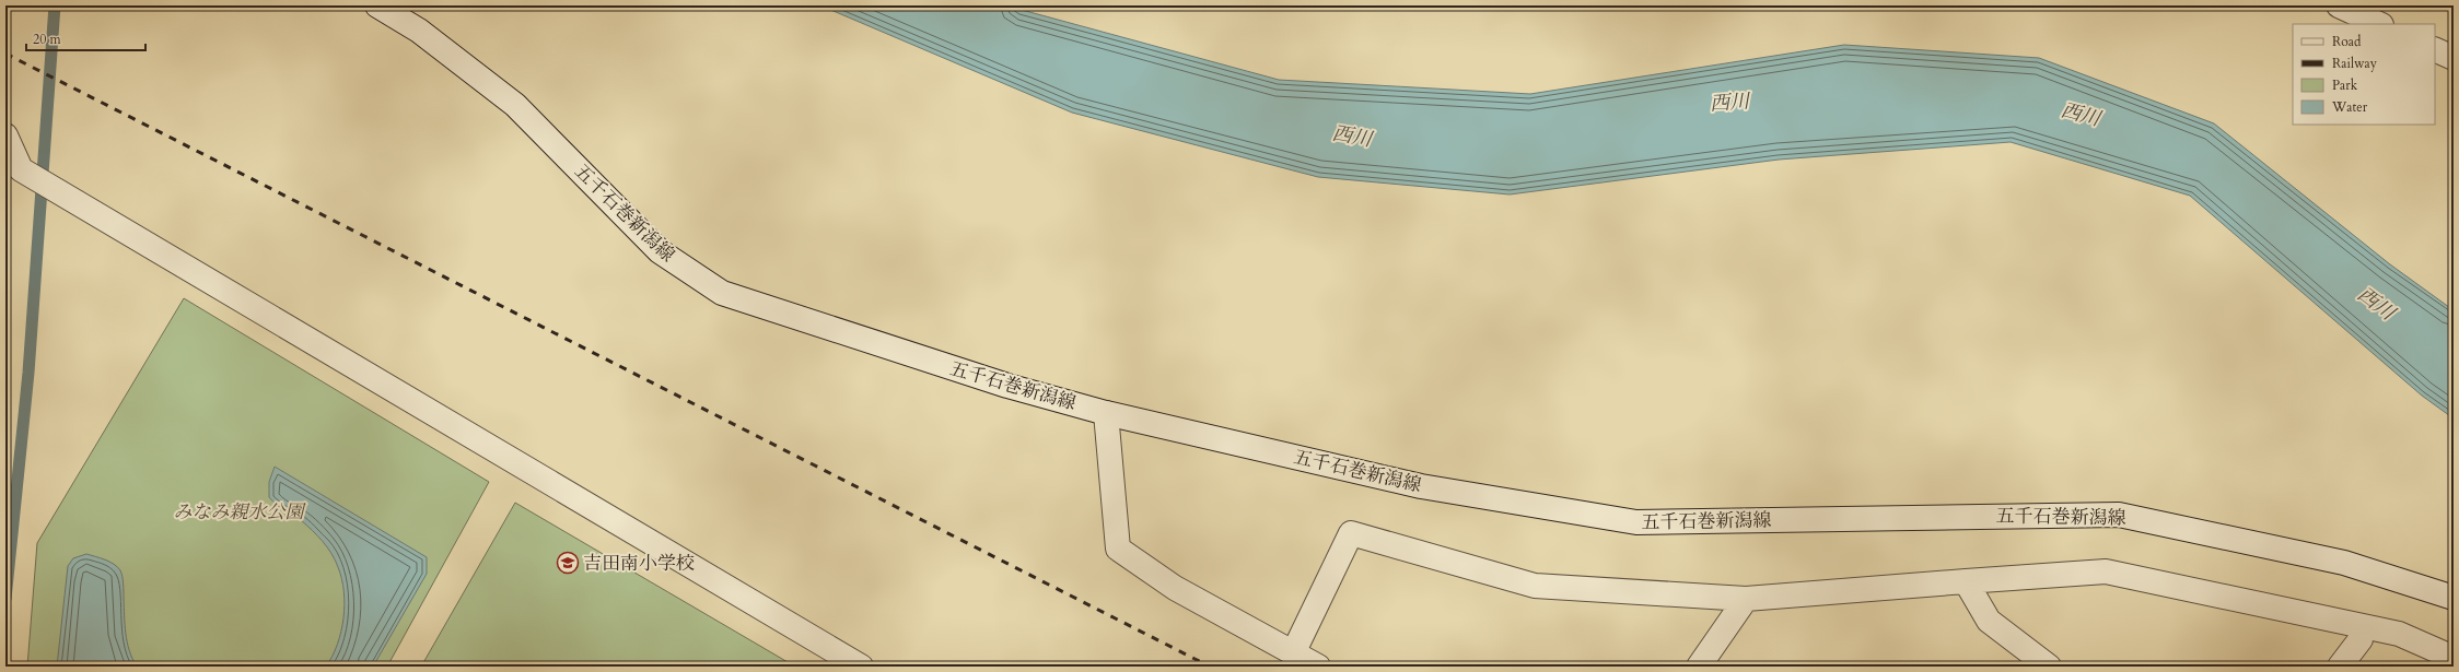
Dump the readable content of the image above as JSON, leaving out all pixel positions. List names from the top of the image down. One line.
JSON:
{"streets":{"street":["五千石巻新潟線"]},"water":["西川"],"parks":["みなみ親水公園"],"places":{"school or university":["吉田南小学校"]},"legend":["Road","Railway","Park","Water"],"scale_bar":"20 m"}
